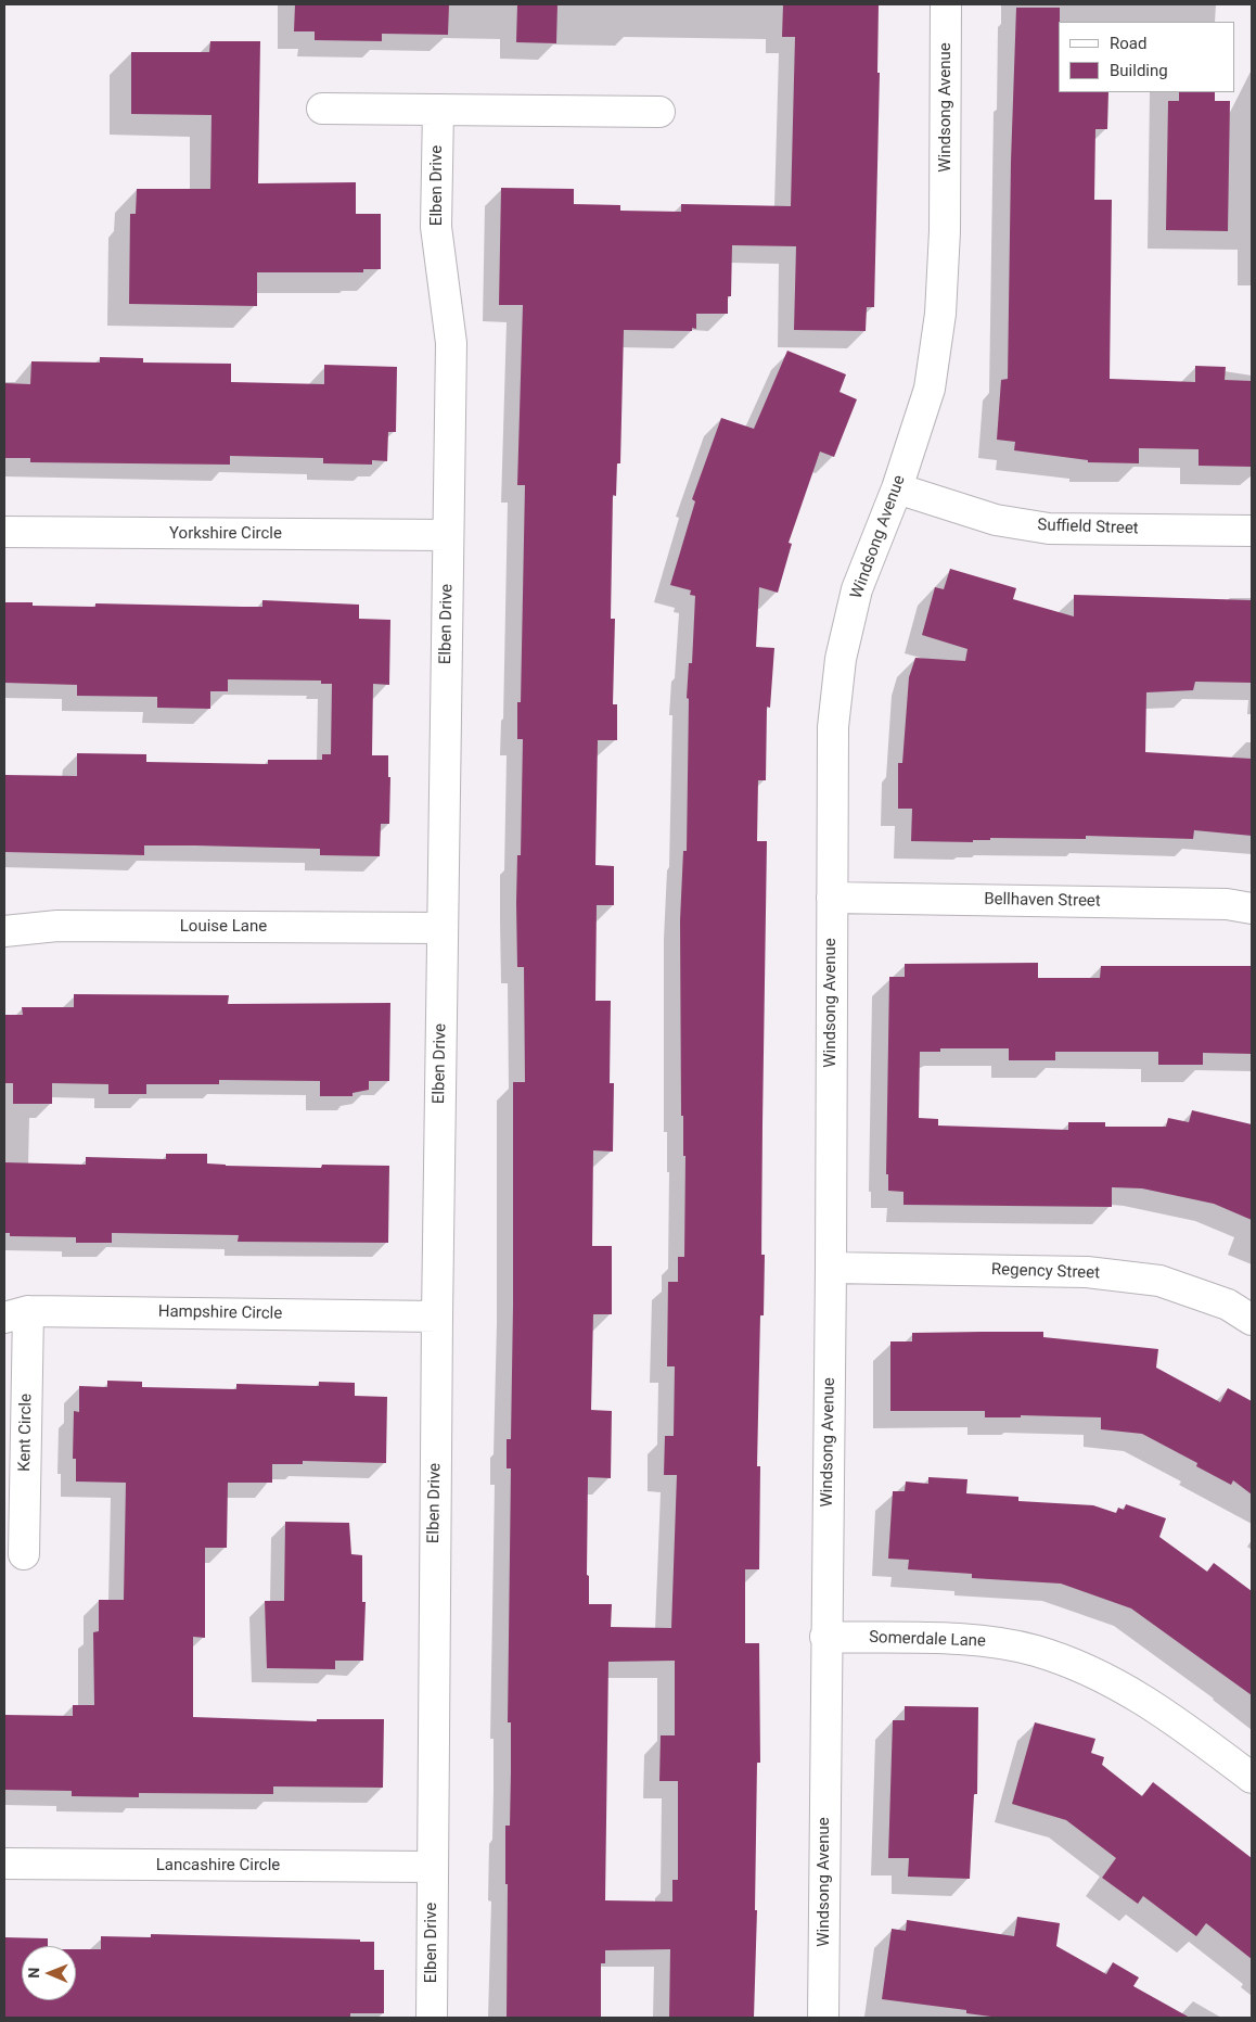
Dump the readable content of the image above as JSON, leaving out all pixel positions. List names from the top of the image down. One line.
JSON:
{"streets":{"street":["Windsong Avenue","Elben Drive","Suffield Street","Yorkshire Circle","Bellhaven Street","Louise Lane","Regency Street","Hampshire Circle","Kent Circle","Somerdale Lane","Lancashire Circle"]},"crossings":[["Windsong Avenue","Suffield Street"],["Windsong Avenue","Bellhaven Street"],["Windsong Avenue","Regency Street"],["Windsong Avenue","Somerdale Lane"],["Elben Drive","Yorkshire Circle"],["Elben Drive","Louise Lane"],["Elben Drive","Hampshire Circle"],["Elben Drive","Lancashire Circle"],["Hampshire Circle","Kent Circle"]],"legend":["Road","Building"],"north":"left"}
